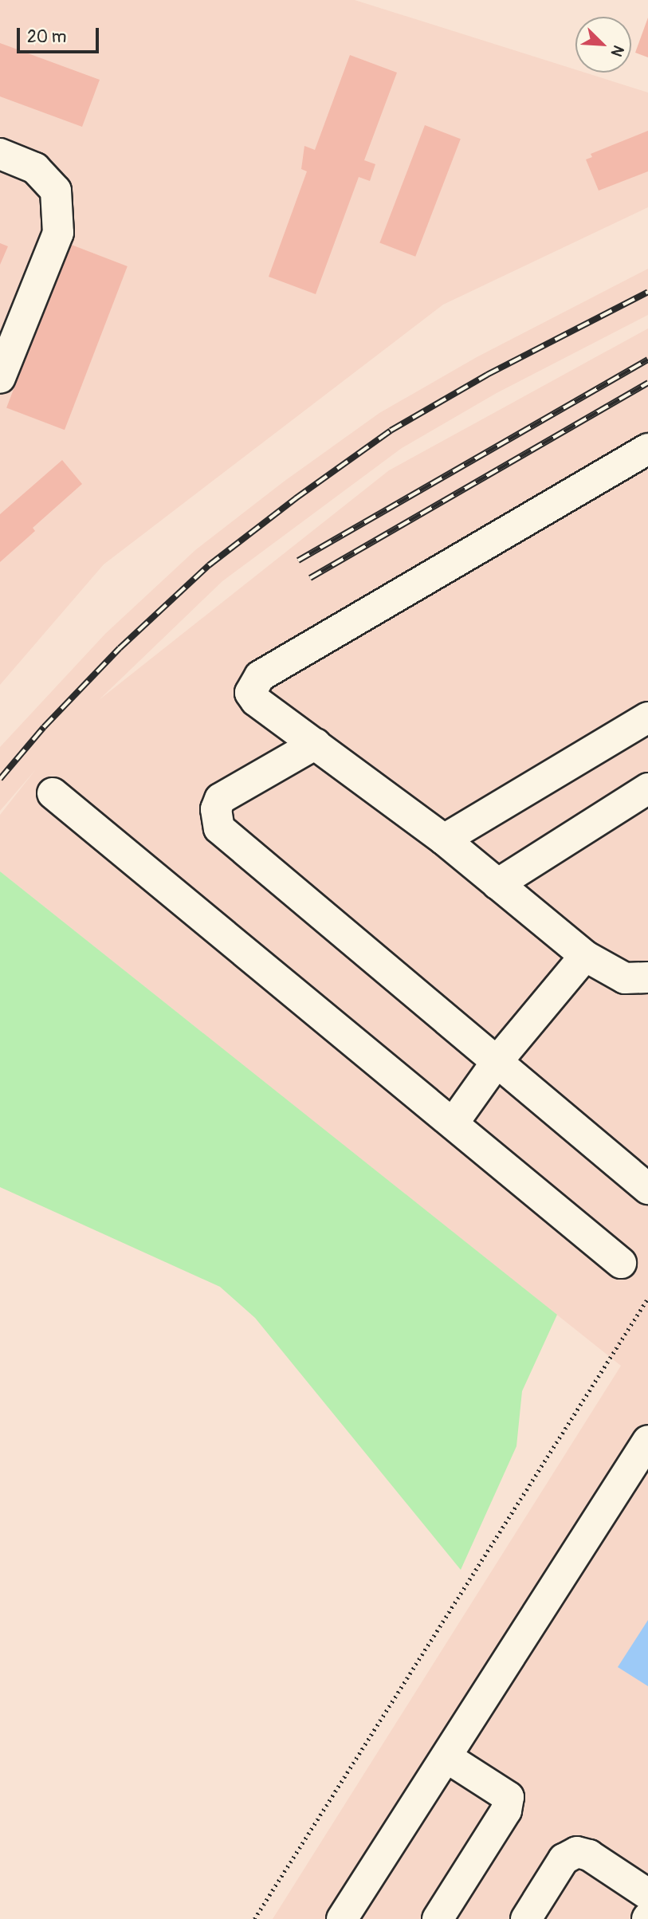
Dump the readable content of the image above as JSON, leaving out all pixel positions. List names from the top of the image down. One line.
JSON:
{"scale_bar":"20 m","north":"bottom right"}
